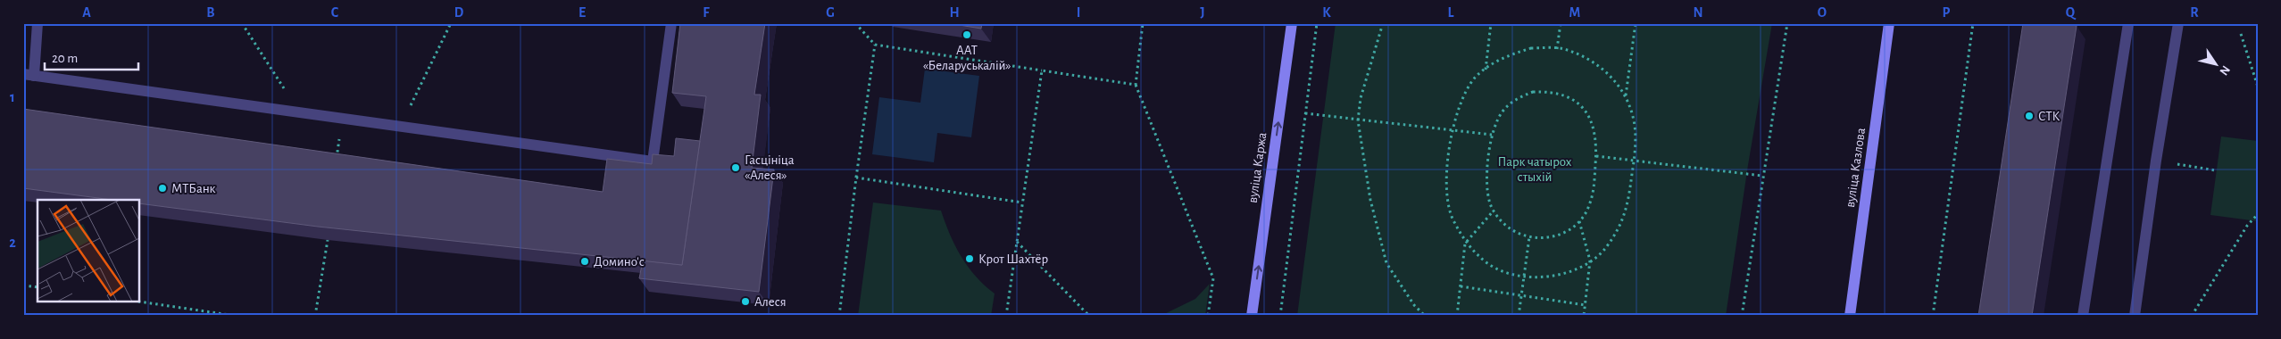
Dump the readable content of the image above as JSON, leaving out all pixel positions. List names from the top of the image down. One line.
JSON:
{"streets":{"main road":["вуліца Каржа","вуліца Казлова"]},"one_way":["вуліца Каржа"],"parks":["Парк чатырох стыхій"],"places":["ААТ «Беларуськалій»","СТК","Гасцініца «Алеся»","МТБанк","Крот Шахтёр","Домино'c","Алеся"],"scale_bar":"20 m","north":"bottom right","grid":{"columns":["A","B","C","D","E","F","G","H","I","J","K","L","M","N","O","P","Q","R"],"rows":["1","2"]}}
